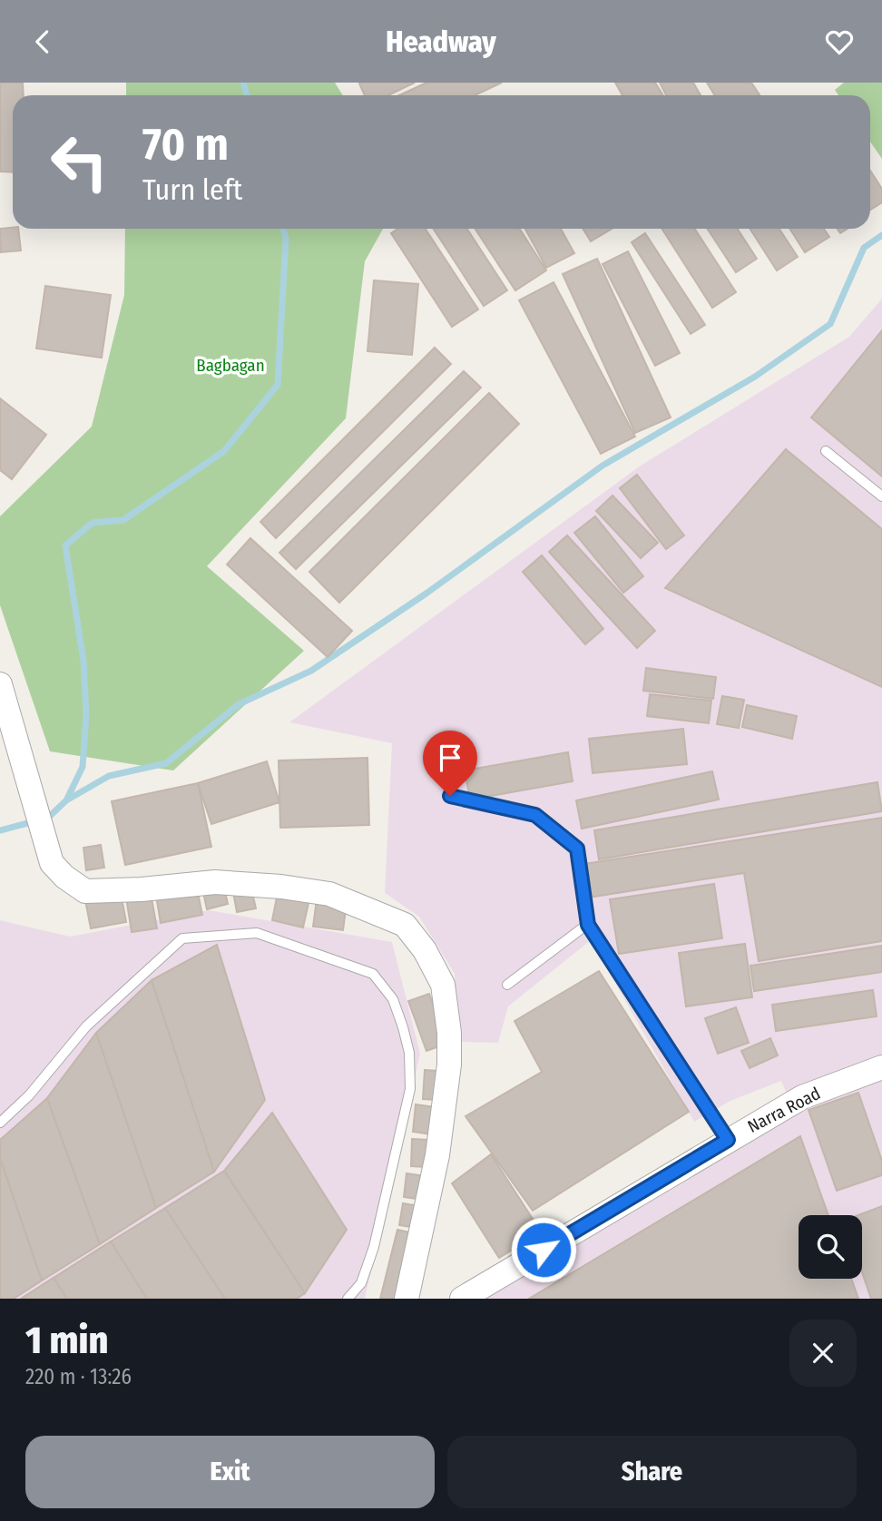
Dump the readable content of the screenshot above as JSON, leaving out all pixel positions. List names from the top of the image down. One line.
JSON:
{"streets":{"street":["Narra Road"]},"parks":["Bagbagan"],"page":{"header":"Headway","turn":["70 m","Turn left"],"heading":["1 min","220 m · 13:26"],"buttons":["Exit","Share"]}}
